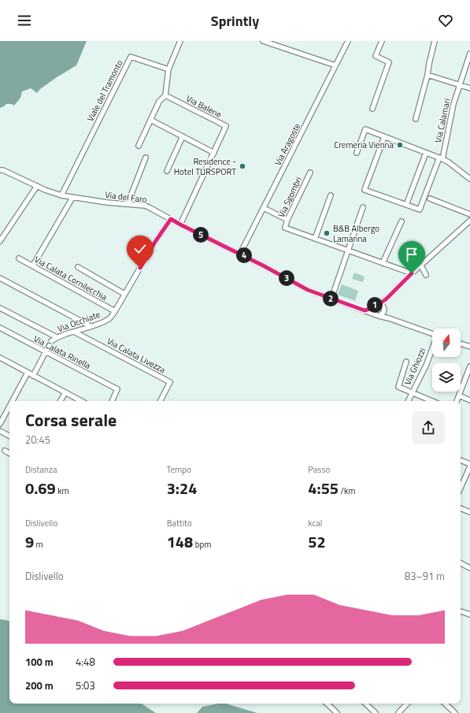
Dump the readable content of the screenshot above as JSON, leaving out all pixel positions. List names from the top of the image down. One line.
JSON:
{"streets":{"street":["Viale del Tramonto","Via Balene","Via Calamari","Via Aragoste","Via del Faro","Via Sgombri","Via Calata Cornilecchia","Via Occhiate","Via Calata Rinella","Via Calata Livezza","Via Ghiozzi"]},"crossings":[["Viale del Tramonto","Via del Faro"],["Via Balene","Via del Faro"],["Via Aragoste","Via del Faro"],["Via del Faro","Via Occhiate"],["Via Calata Cornilecchia","Via Occhiate"],["Via Occhiate","Via Calata Rinella"],["Via Occhiate","Via Calata Livezza"]],"places":["Cremeria Vienna","Residence - Hotel TURSPORT","B&B Albergo Lamanna"],"north":"top","page":{"header":"Sprintly","pins":["5","4","3","2","1"],"heading":["Corsa serale","20:45"],"stats":[["Distanza","0.69 km"],["Tempo","3:24"],["Passo","4:55 /km"],["Dislivello","9 m"],["Battito","148 bpm"],["kcal","52"]],"chart":["Dislivello","83–91 m"],"list":[{"name":"100 m","note":"4:48"},{"name":"200 m","note":"5:03"}]}}
